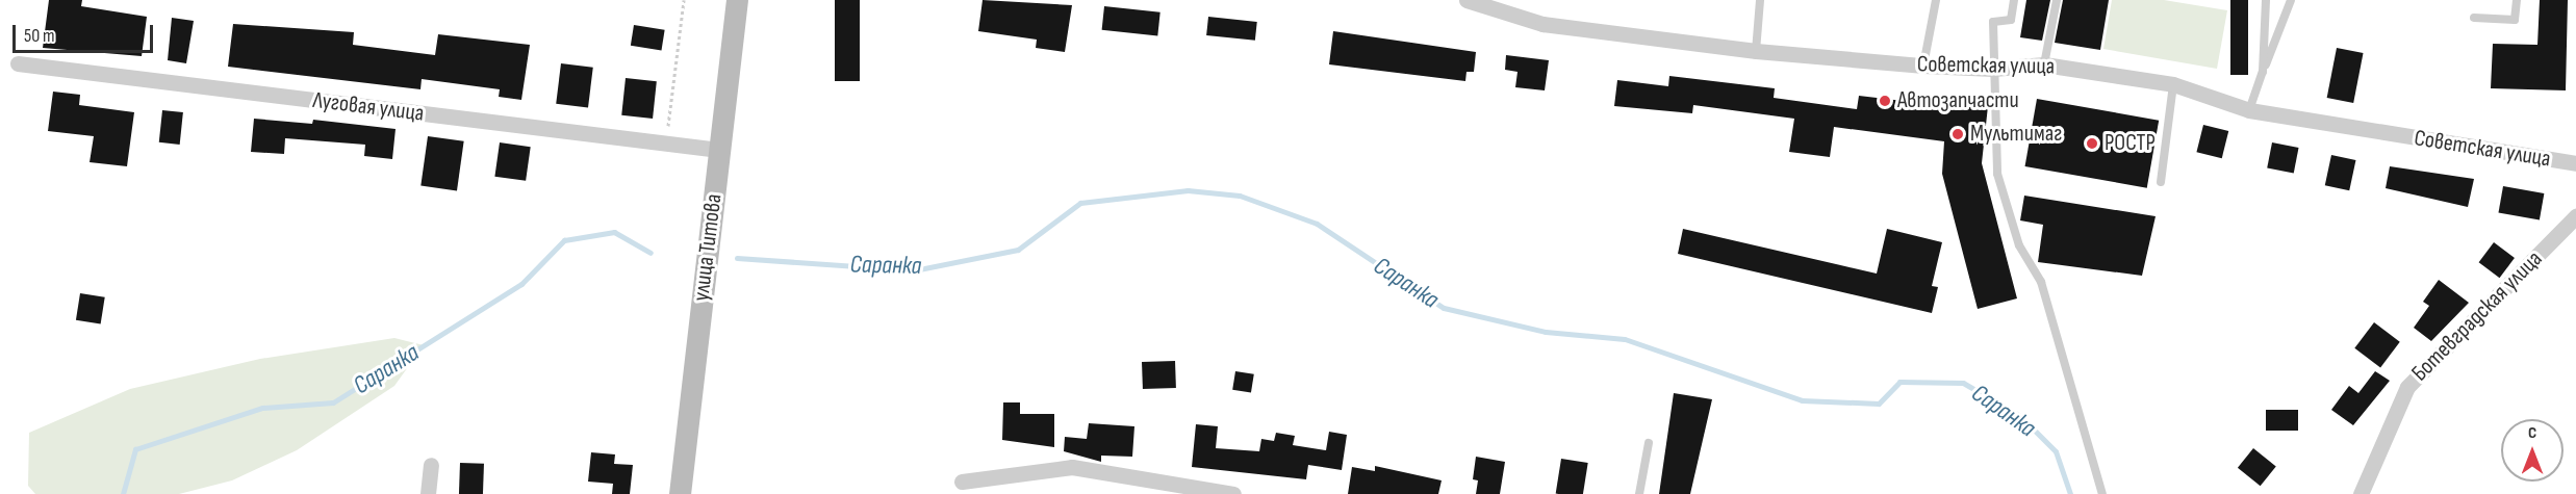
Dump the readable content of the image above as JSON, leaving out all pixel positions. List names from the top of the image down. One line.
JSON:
{"streets":{"main road":["улица Титова"],"street":["Советская улица","Луговая улица","Ботевградская улица"]},"crossings":[["Луговая улица","улица Титова"]],"water":["Саранка"],"places":["Автозапчасти","Мультимаг","РОСТР"],"scale_bar":"50 m","north":"top"}
